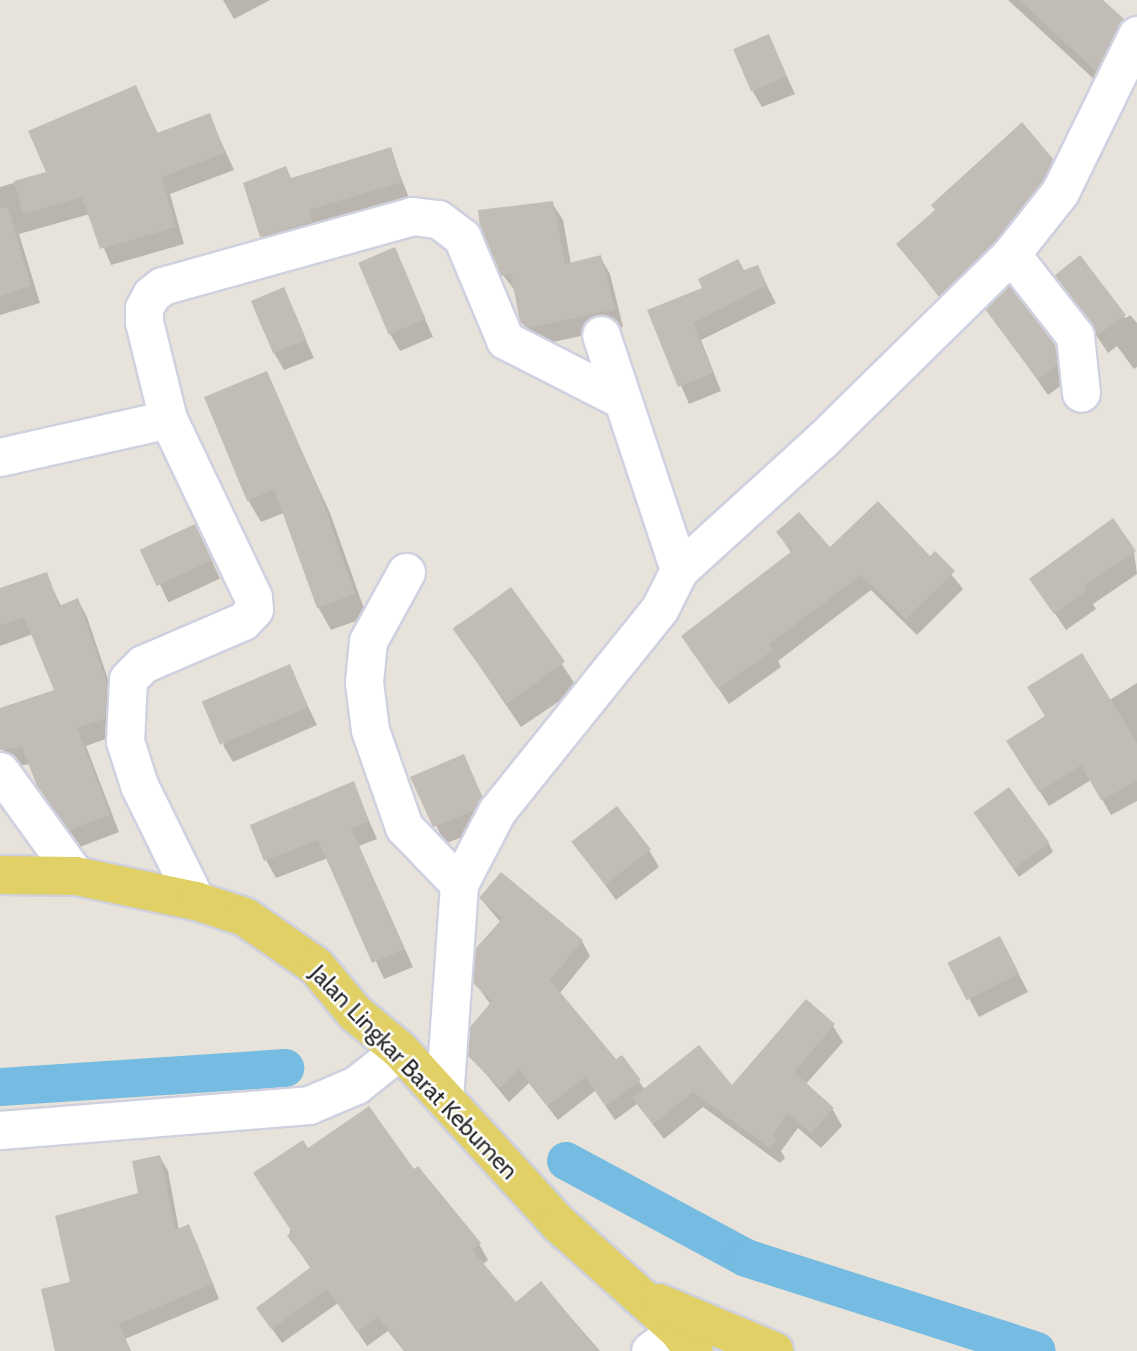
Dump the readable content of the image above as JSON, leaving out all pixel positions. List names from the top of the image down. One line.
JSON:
{"streets":{"main road":["Jalan Lingkar Barat Kebumen"]}}
